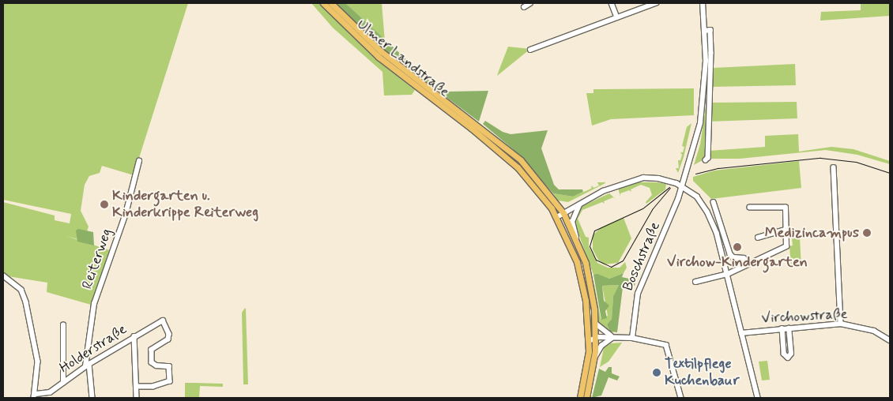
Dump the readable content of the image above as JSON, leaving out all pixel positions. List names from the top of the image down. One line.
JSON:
{"streets":{"main road":["Ulmer Landstraße"],"street":["Boschstraße","Reiterweg","Virchowstraße","Holderstraße"]},"crossings":[["Reiterweg","Holderstraße"]],"places":["Kindergarten u. Kinderkrippe Reiterweg","Medizincampus","Virchow-Kindergarten","Textilpflege Kuchenbaur"]}
